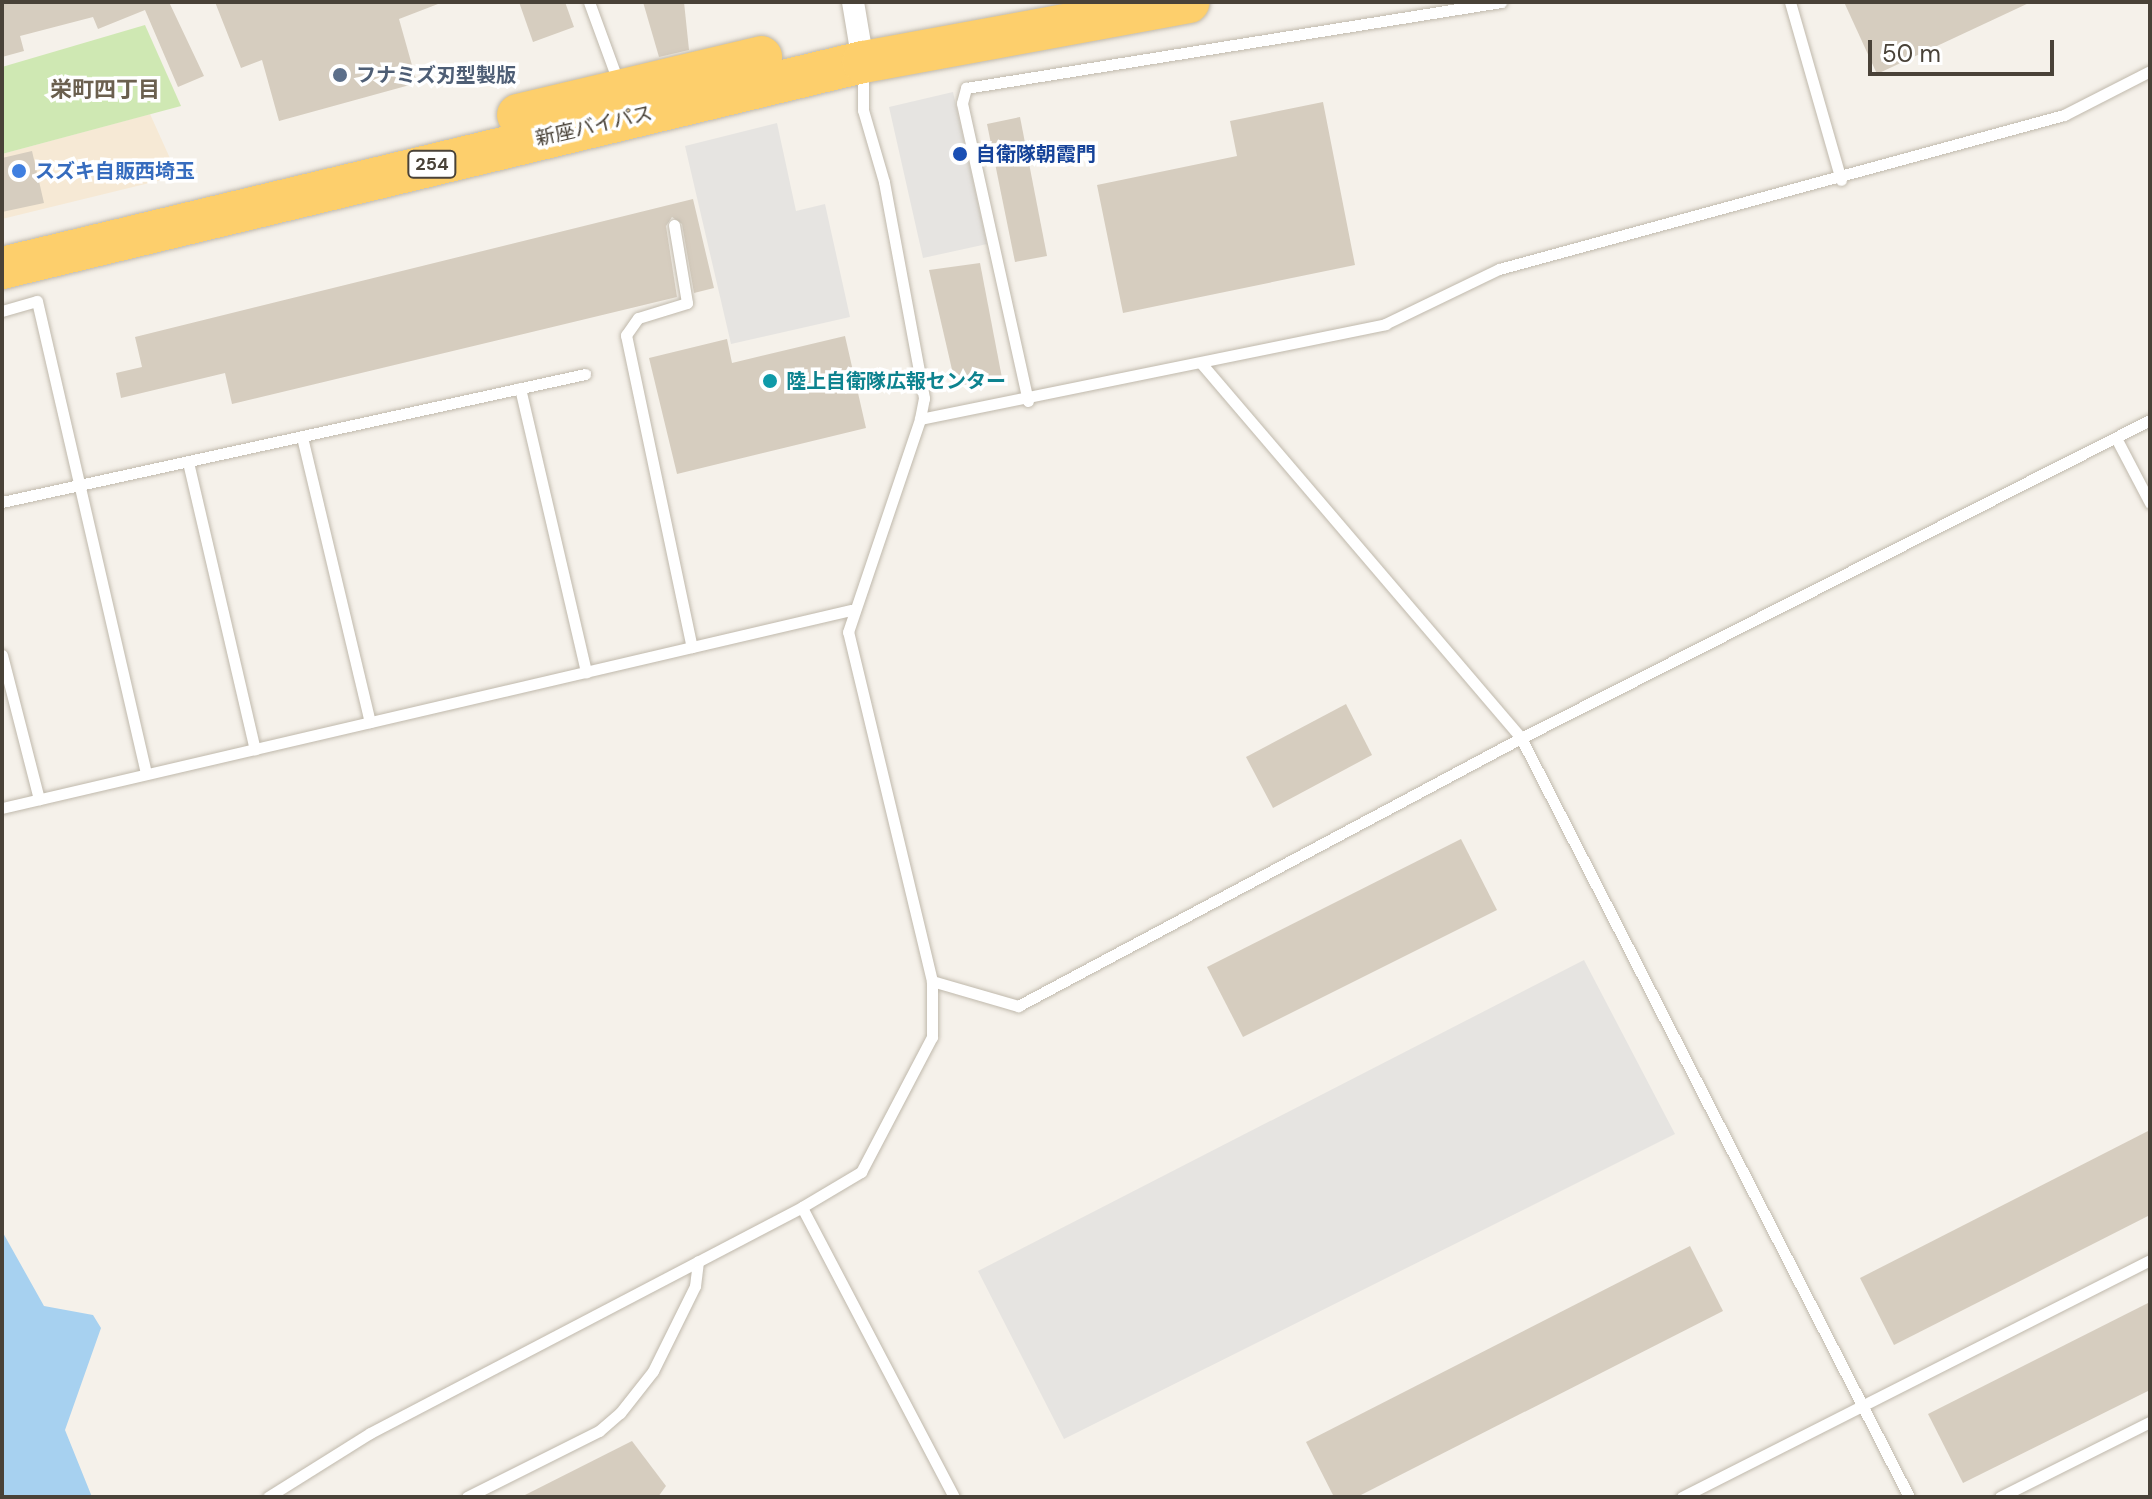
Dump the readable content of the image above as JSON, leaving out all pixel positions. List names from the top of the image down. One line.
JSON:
{"streets":{"highway":["新座バイパス","254"]},"districts":["栄町四丁目"],"places":["フナミズ刃型製版","自衛隊朝霞門","スズキ自販西埼玉","陸上自衛隊広報センター"],"scale_bar":"50 m"}
